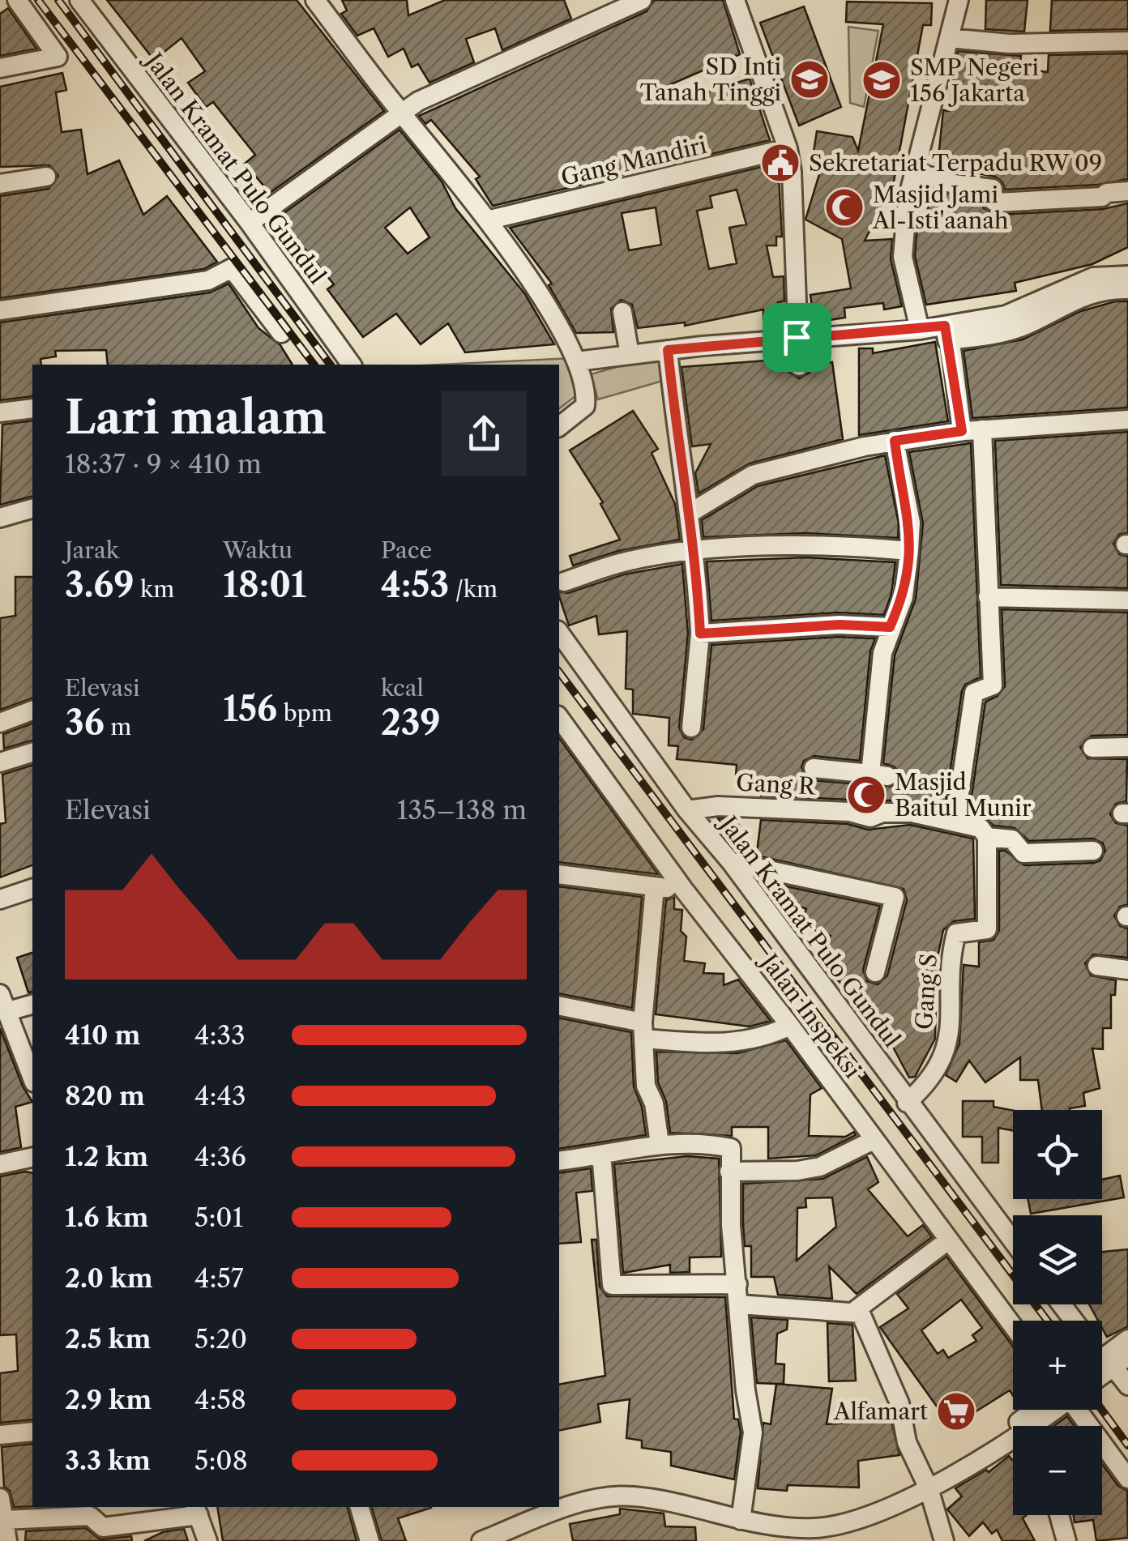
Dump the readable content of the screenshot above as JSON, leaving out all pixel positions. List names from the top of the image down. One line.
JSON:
{"streets":{"street":["Gang Mandiri","Jalan Kramat Pulo Gundul","Gang R","Gang S","Jalan Inspeksi"]},"crossings":[["Jalan Kramat Pulo Gundul","Gang R"],["Jalan Kramat Pulo Gundul","Gang S"]],"places":{"school or university":["SD Inti Tanah Tinggi","SMP Negeri 156 Jakarta"],"public building":["Sekretariat Terpadu RW 09"],"mosque":["Masjid Jami Al-Isti'aanah","Masjid Baitul Munir"],"supermarket":["Alfamart"]},"page":{"heading":["Lari malam","18:37 · 9 × 410 m"],"stats":[["Jarak","3.69 km"],["Waktu","18:01"],["Pace","4:53 /km"],["Elevasi","36 m"],["156 bpm"],["kcal","239"]],"chart":["Elevasi","135–138 m"],"list":[{"name":"410 m","note":"4:33"},{"name":"820 m","note":"4:43"},{"name":"1.2 km","note":"4:36"},{"name":"1.6 km","note":"5:01"},{"name":"2.0 km","note":"4:57"},{"name":"2.5 km","note":"5:20"},{"name":"2.9 km","note":"4:58"},{"name":"3.3 km","note":"5:08"}],"map_buttons":["+","−"]}}
